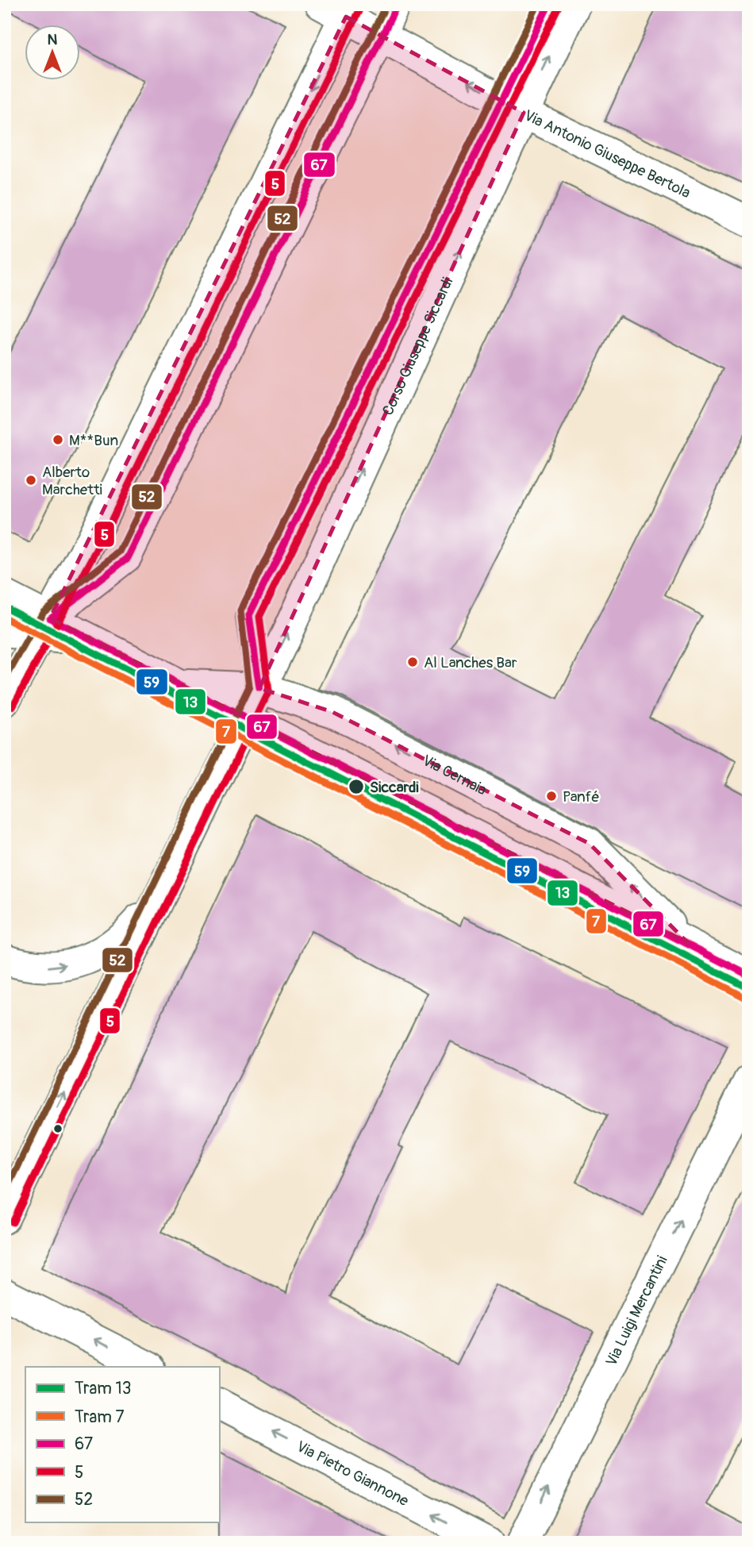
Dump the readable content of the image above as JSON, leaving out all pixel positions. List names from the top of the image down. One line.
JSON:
{"streets":{"street":["Via Antonio Giuseppe Bertola","Corso Giuseppe Siccardi","Via Cernaia","Via Luigi Mercantini","Via Pietro Giannone"]},"crossings":[["Via Antonio Giuseppe Bertola","Corso Giuseppe Siccardi"],["Corso Giuseppe Siccardi","Via Cernaia"]],"one_way":["Via Luigi Mercantini","Via Pietro Giannone"],"places":["M**Bun","Alberto Marchetti","Al Lanches Bar","Siccardi","Panfé"],"lines":["transit line 67","transit line 52","transit line 5","tram line 13","transit line 59","tram line 7"],"legend":["Tram 13","Tram 7","67","5","52"],"north":"top"}
